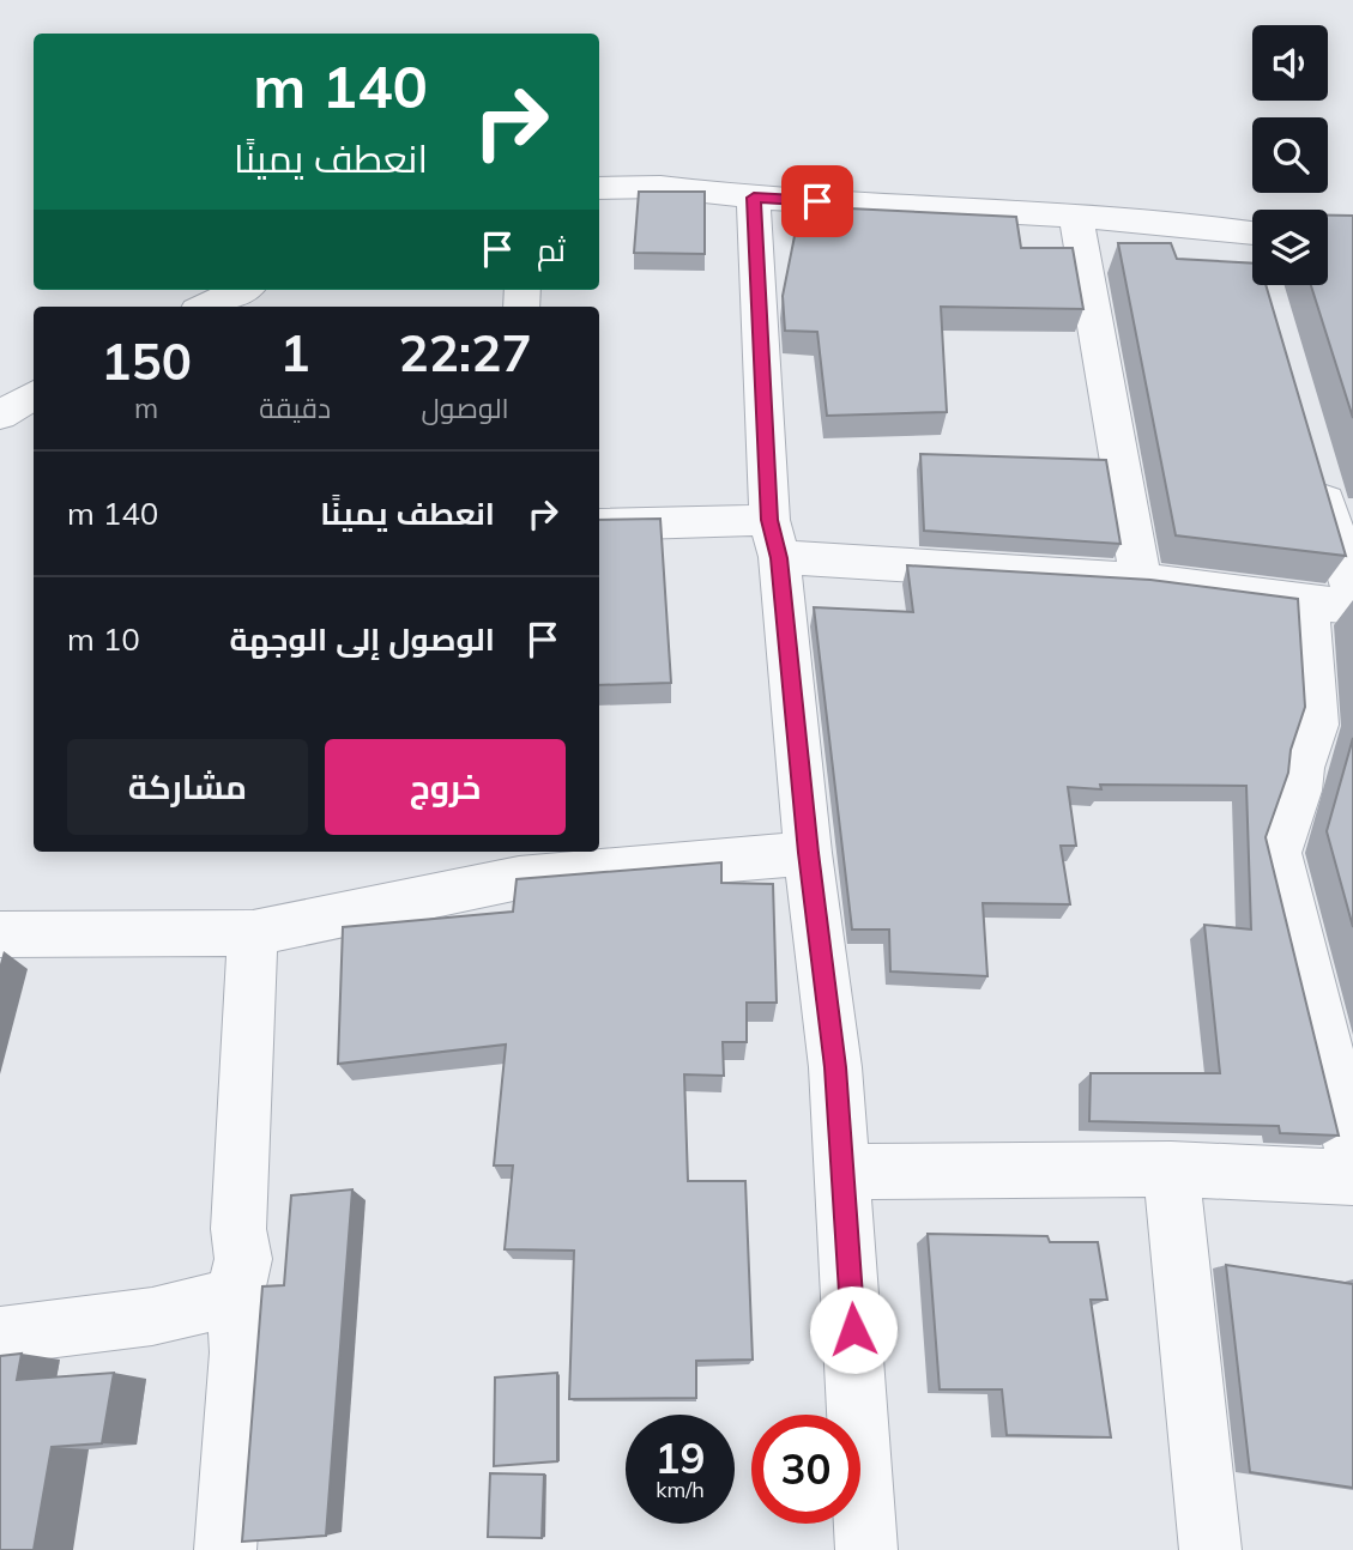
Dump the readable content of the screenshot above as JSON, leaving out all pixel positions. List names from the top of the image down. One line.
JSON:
{"page":{"turn":["140 m","انعطف يمينًا"],"then":"ثم","eta":["22:27","الوصول","1","دقيقة","150","m"],"list":[{"name":"انعطف يمينًا","value":"140 m"},{"name":"الوصول إلى الوجهة","value":"10 m"}],"buttons":["خروج","مشاركة"],"speed":"19 km/h","limit":"30"}}
